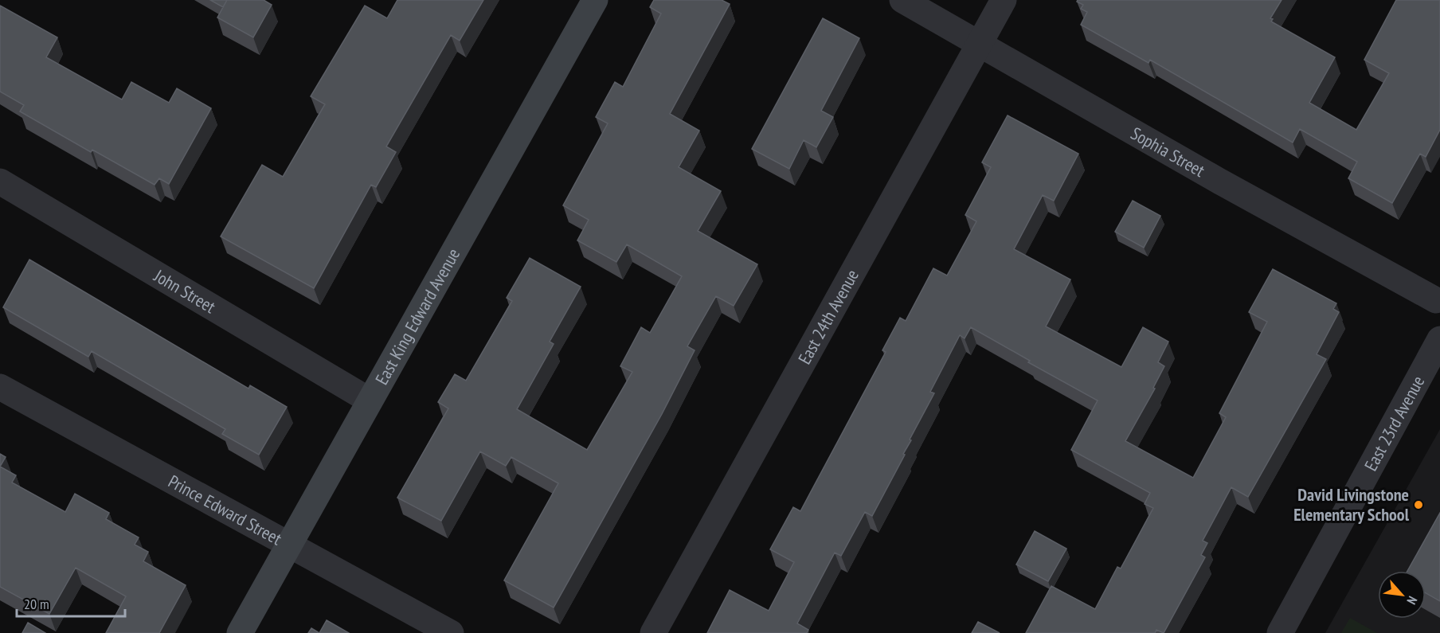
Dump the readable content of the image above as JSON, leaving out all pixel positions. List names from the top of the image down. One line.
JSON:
{"streets":{"main road":["East King Edward Avenue"],"street":["Sophia Street","John Street","East 24th Avenue","East 23rd Avenue","Prince Edward Street"]},"crossings":[["Sophia Street","East 24th Avenue"],["John Street","East King Edward Avenue"],["East King Edward Avenue","Prince Edward Street"]],"places":["David Livingstone Elementary School"],"scale_bar":"20 m","north":"bottom right"}
